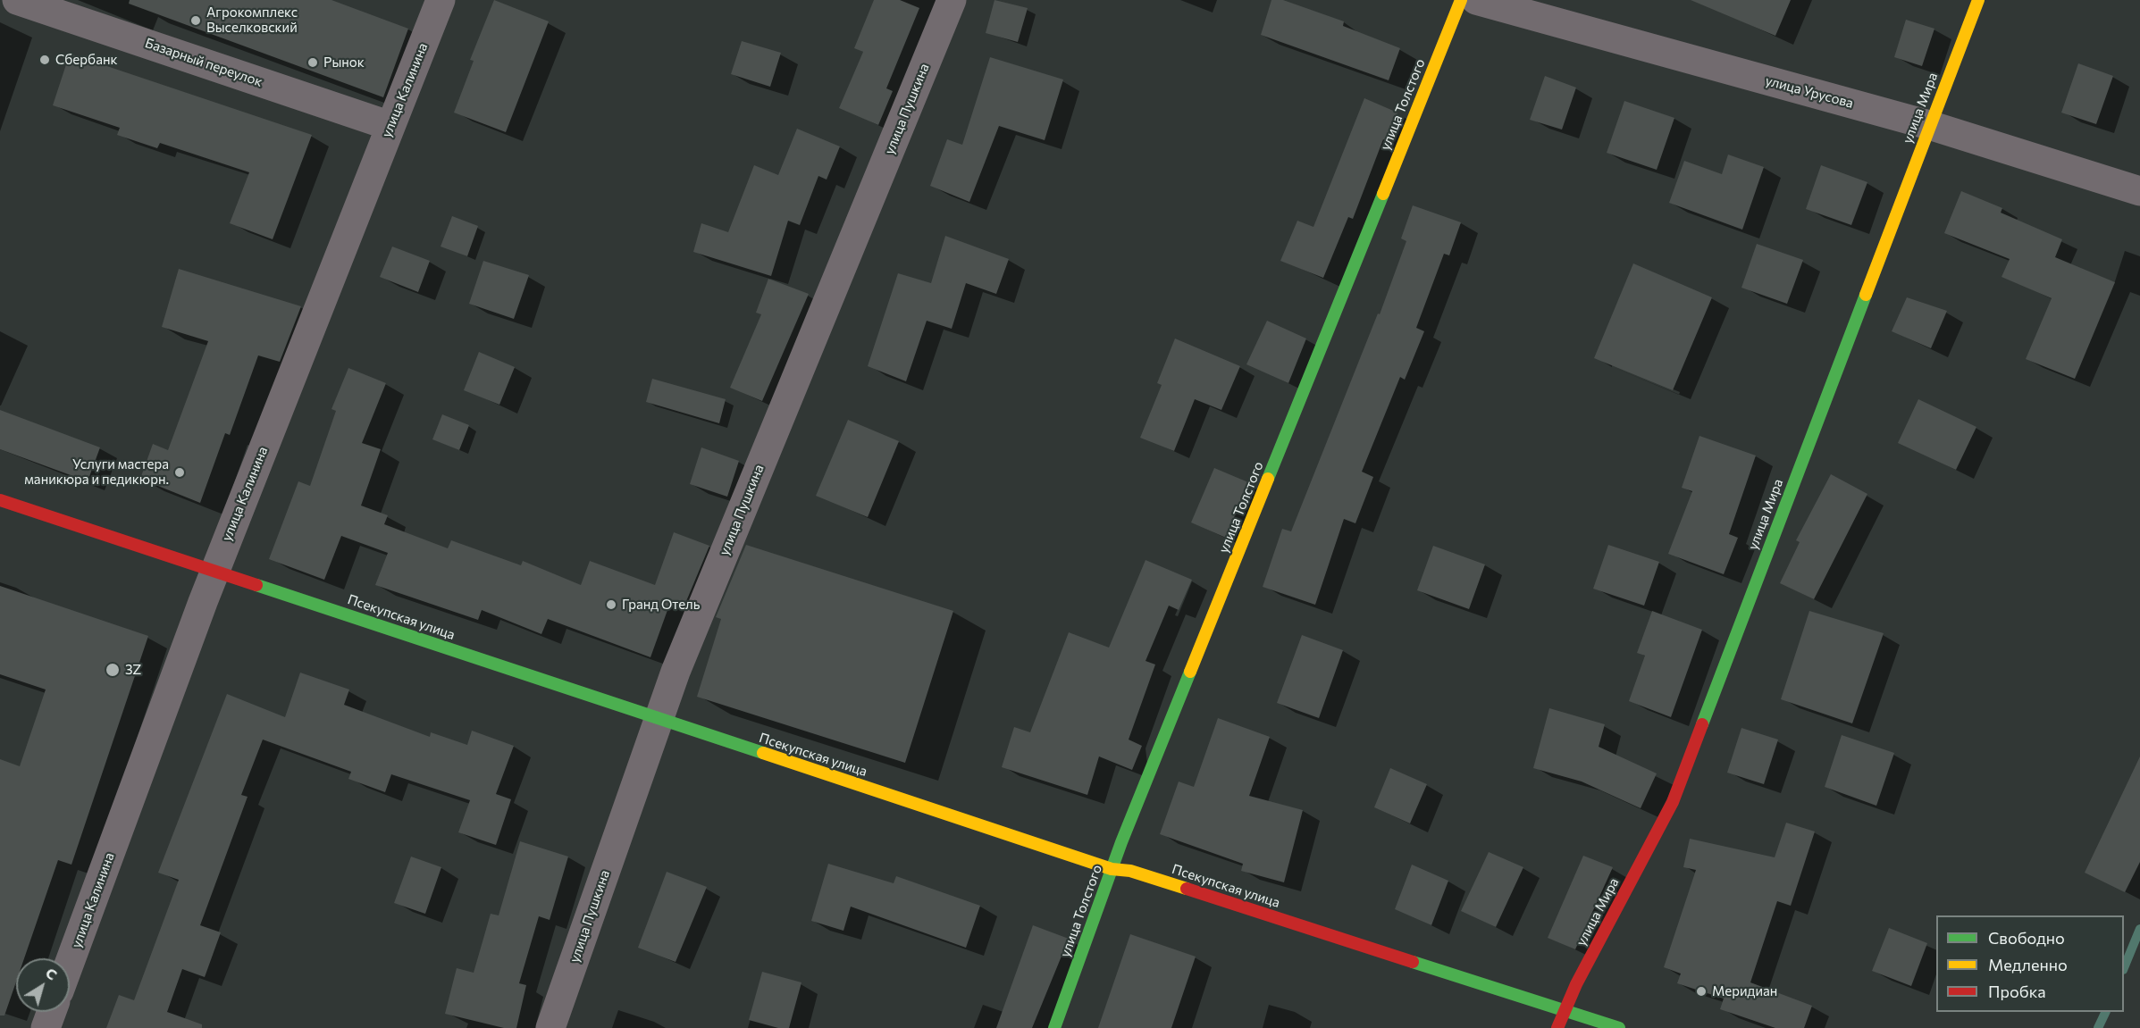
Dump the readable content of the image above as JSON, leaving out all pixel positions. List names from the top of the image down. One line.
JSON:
{"streets":{"street":["Базарный переулок","улица Калинина","улица Урусова","улица Толстого","улица Мира","улица Пушкина","Псекупская улица"]},"crossings":[["Базарный переулок","улица Калинина"],["улица Калинина","Псекупская улица"],["улица Урусова","улица Мира"],["улица Толстого","Псекупская улица"],["улица Мира","Псекупская улица"],["улица Пушкина","Псекупская улица"]],"places":["Агрокомплекс Выселковский","Сбербанк","Рынок","Услуги мастера маникюра и педикюрн.","Гранд Отель","3Z","Меридиан"],"legend":["Свободно","Медленно","Пробка"],"north":"top right"}
